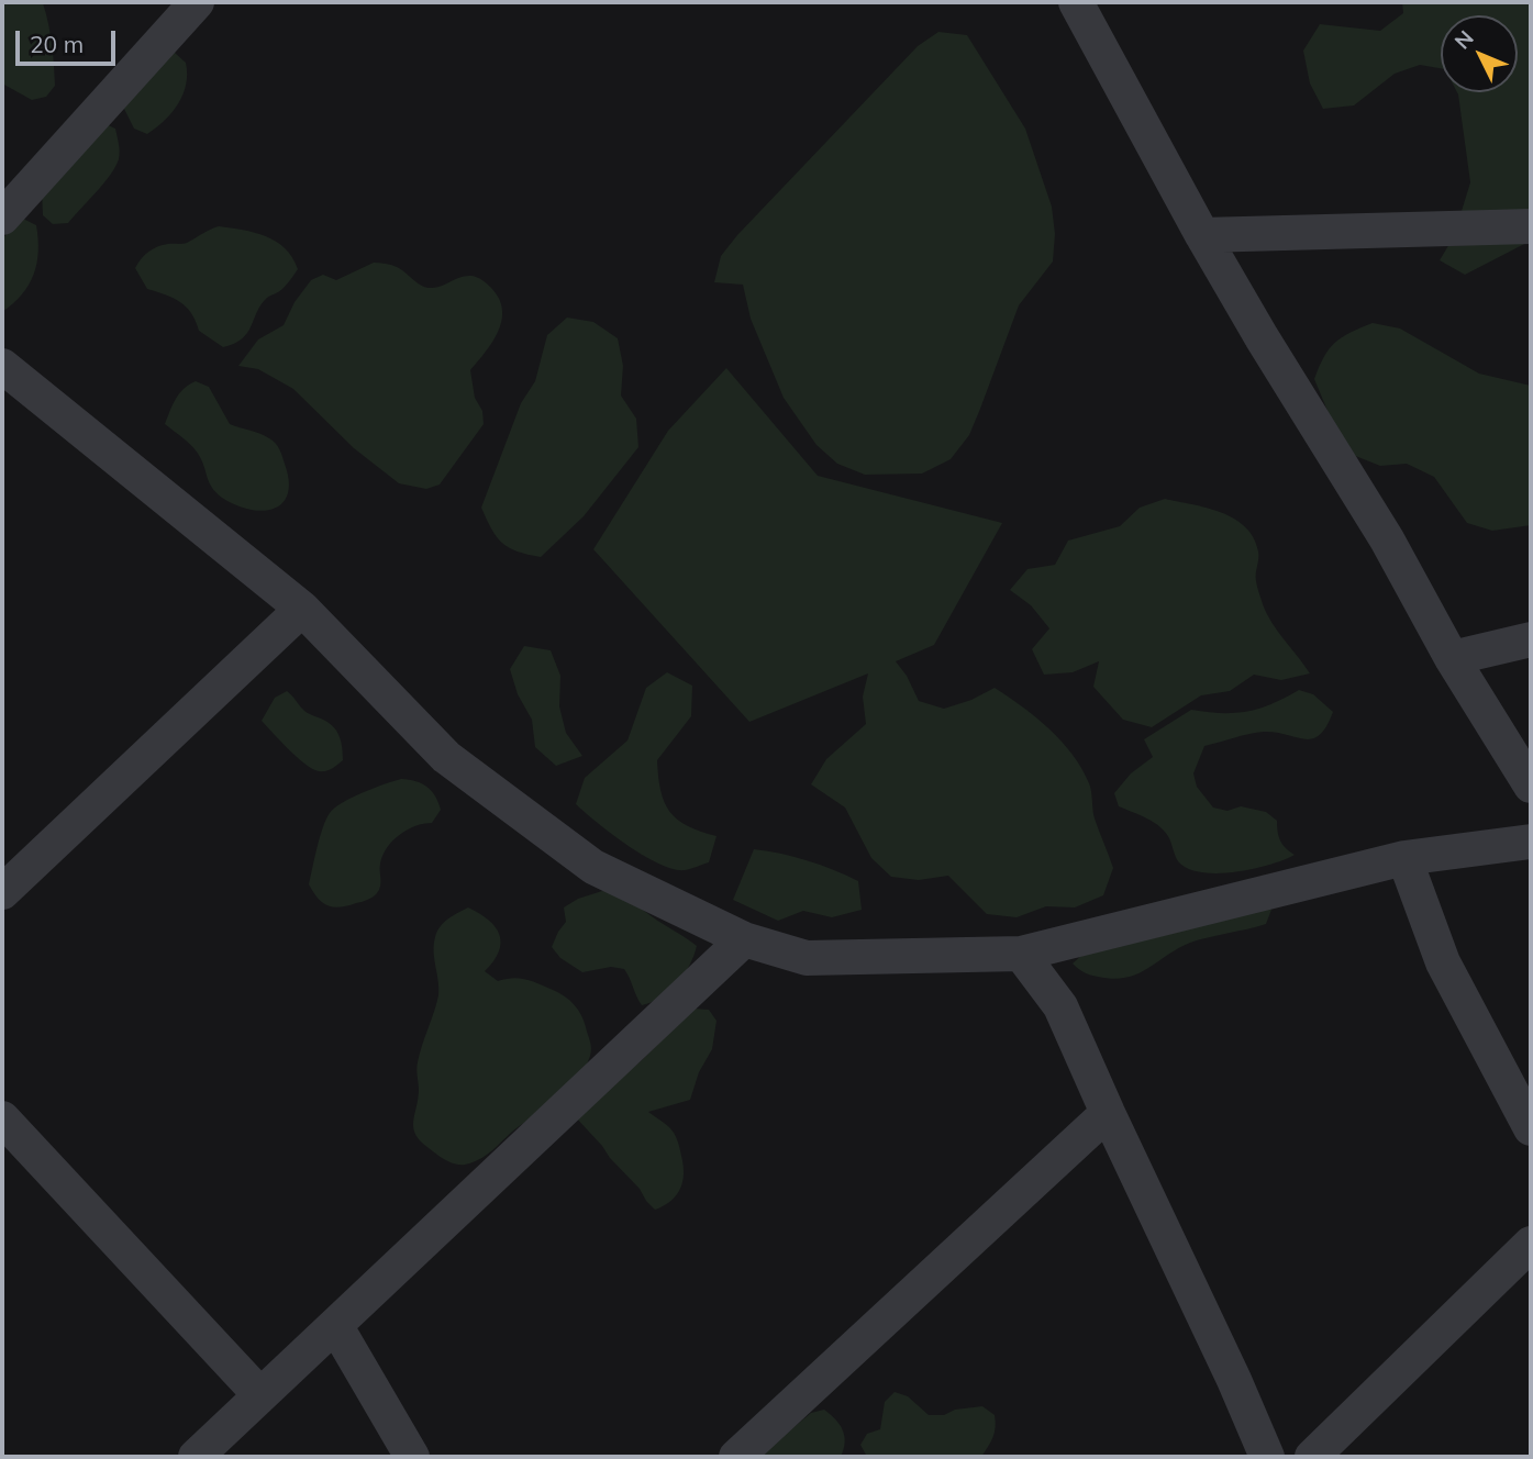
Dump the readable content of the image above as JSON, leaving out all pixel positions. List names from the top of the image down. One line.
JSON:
{"scale_bar":"20 m","north":"top left"}
